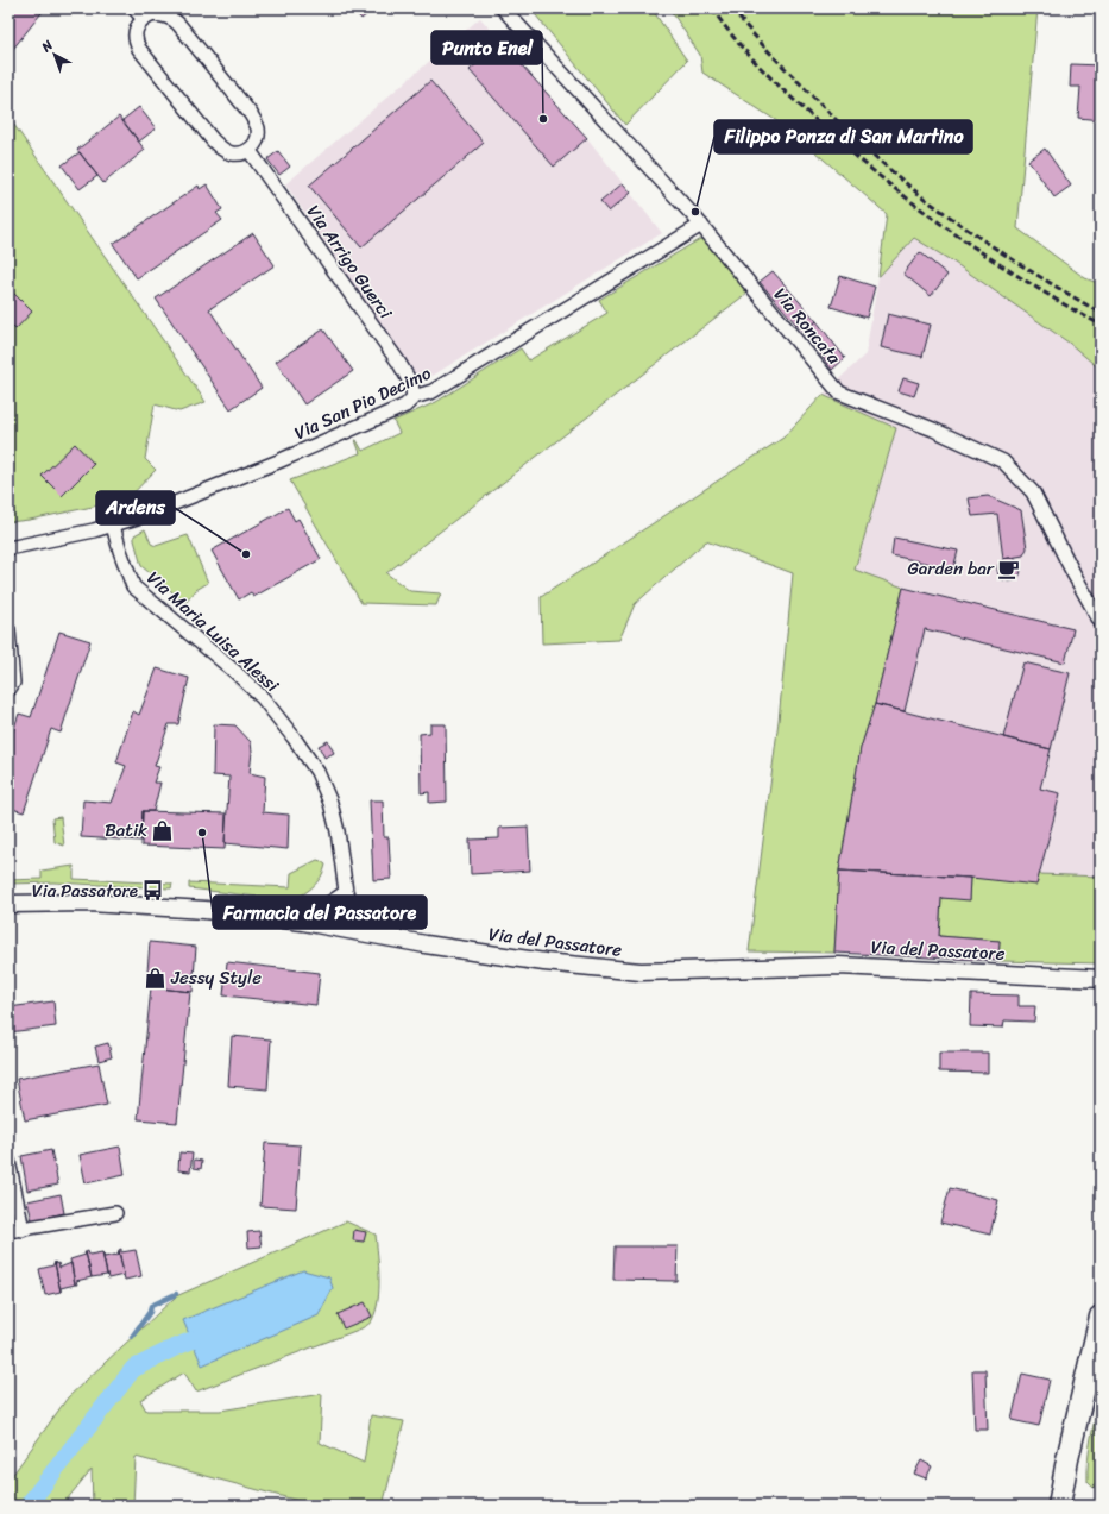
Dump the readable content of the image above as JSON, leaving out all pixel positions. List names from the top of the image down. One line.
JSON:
{"streets":{"street":["Via Arrigo Guerci","Via Roncata","Via San Pio Decimo","Via Maria Luisa Alessi","Via del Passatore"]},"crossings":[["Via Arrigo Guerci","Via San Pio Decimo"],["Via Roncata","Via San Pio Decimo"],["Via San Pio Decimo","Via Maria Luisa Alessi"],["Via Maria Luisa Alessi","Via del Passatore"]],"places":{"other":["Punto Enel","Filippo Ponza di San Martino","Ardens","Farmacia del Passatore"],"cafe":["Garden bar"],"shop":["Batik","Jessy Style"],"bus stop":["Via Passatore"]},"north":"top left"}
